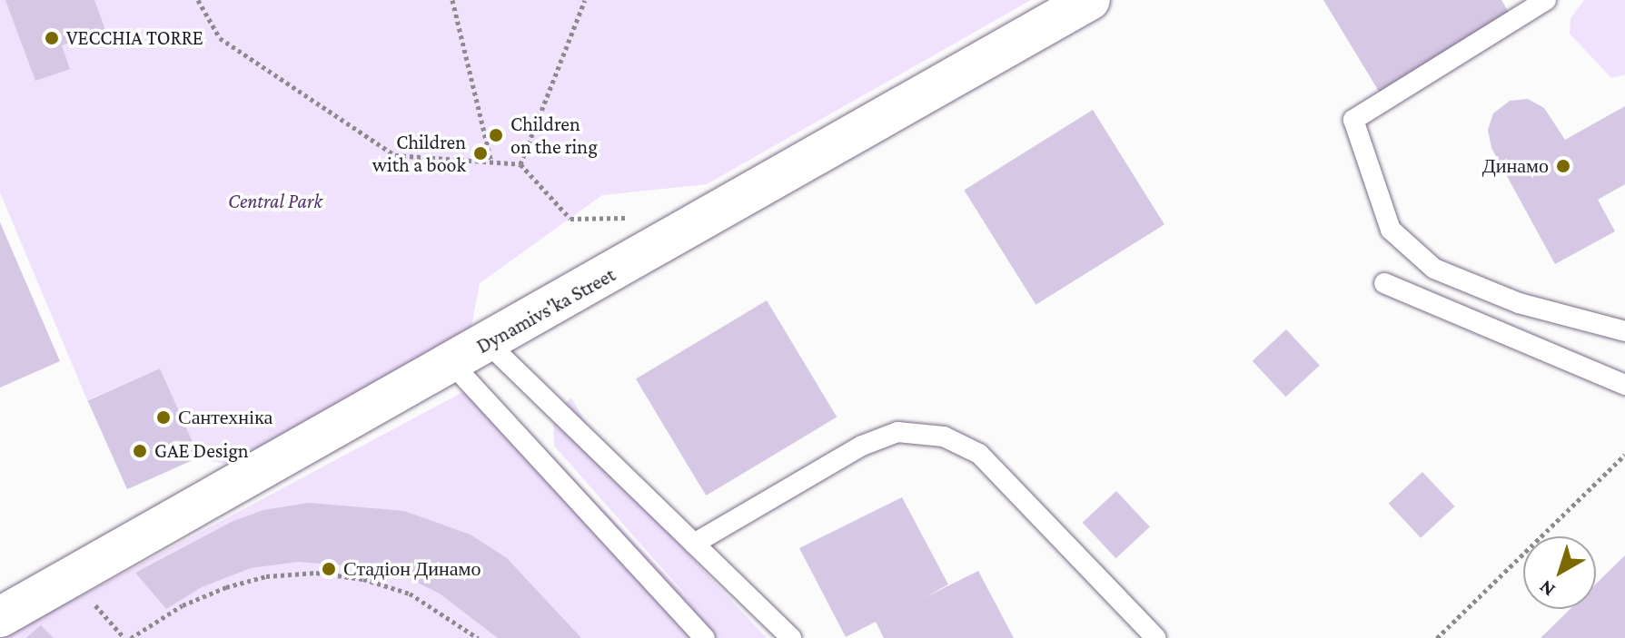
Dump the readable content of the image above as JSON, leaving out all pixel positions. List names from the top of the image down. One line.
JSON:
{"streets":{"street":["Dynamivs'ka Street"]},"parks":["Central Park"],"places":["VECCHIA TORRE","Children on the ring","Children with a book","Динамо","Сантехніка","GAE Design","Стадіон Динамо"],"north":"bottom left"}
